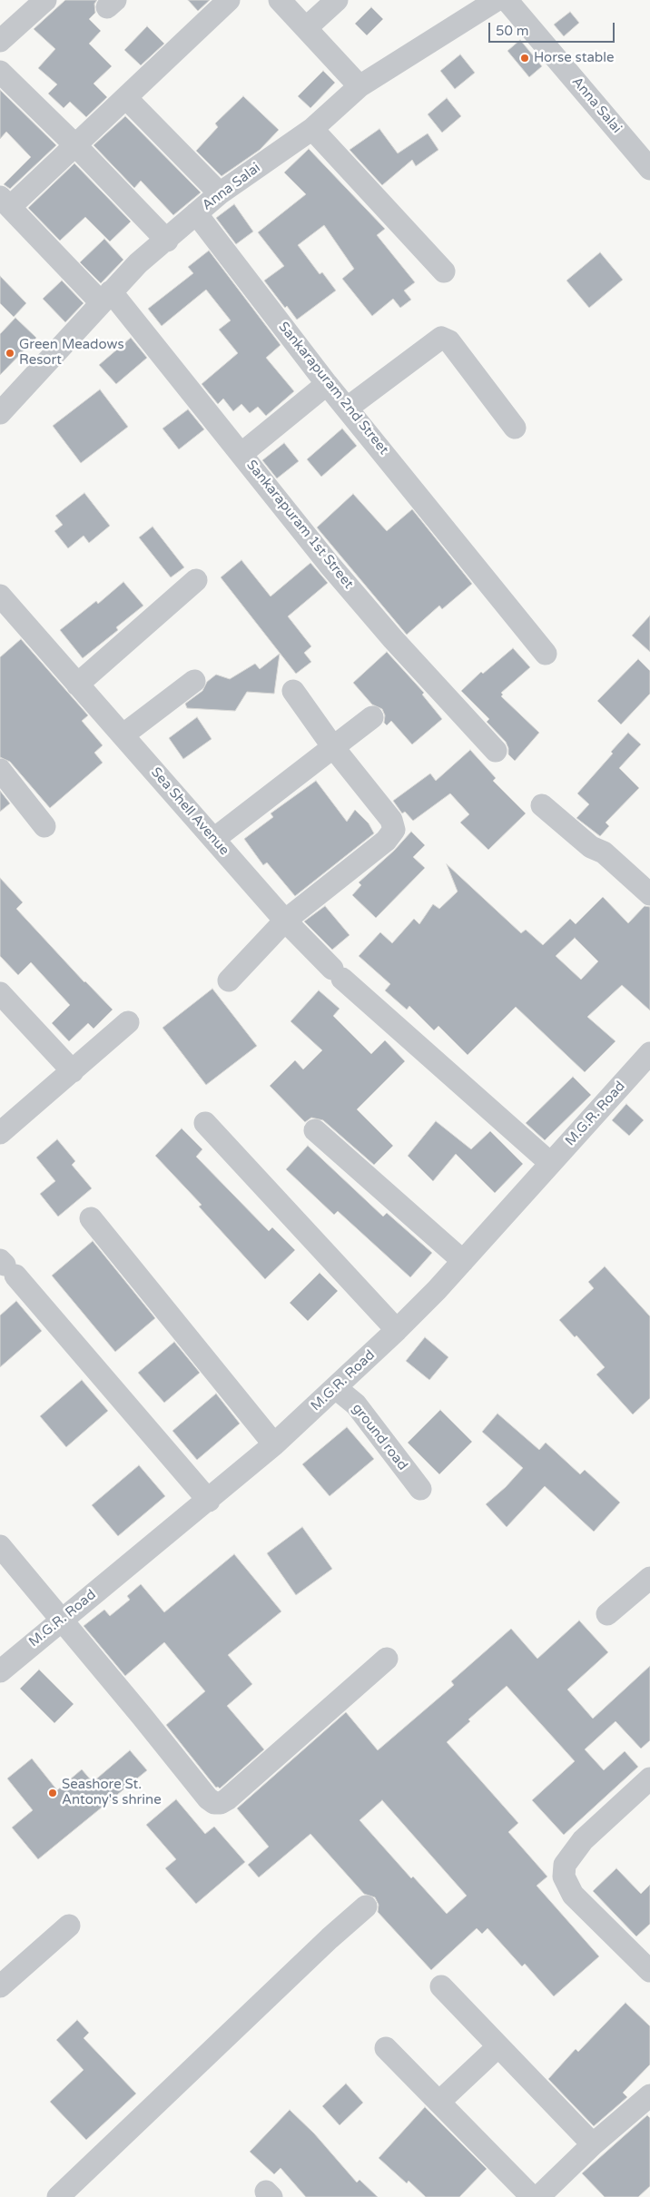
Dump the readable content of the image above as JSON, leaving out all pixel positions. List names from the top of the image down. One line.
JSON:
{"streets":{"street":["Anna Salai","Sankarapuram 2nd Street","Sankarapuram 1st Street","Sea Shell Avenue","M.G.R. Road","ground road"]},"crossings":[["Anna Salai","Sankarapuram 2nd Street"],["Anna Salai","Sankarapuram 1st Street"],["Sea Shell Avenue","M.G.R. Road"],["M.G.R. Road","ground road"]],"places":["Horse stable","Green Meadows Resort","Seashore St. Antony's shrine"],"scale_bar":"50 m"}
